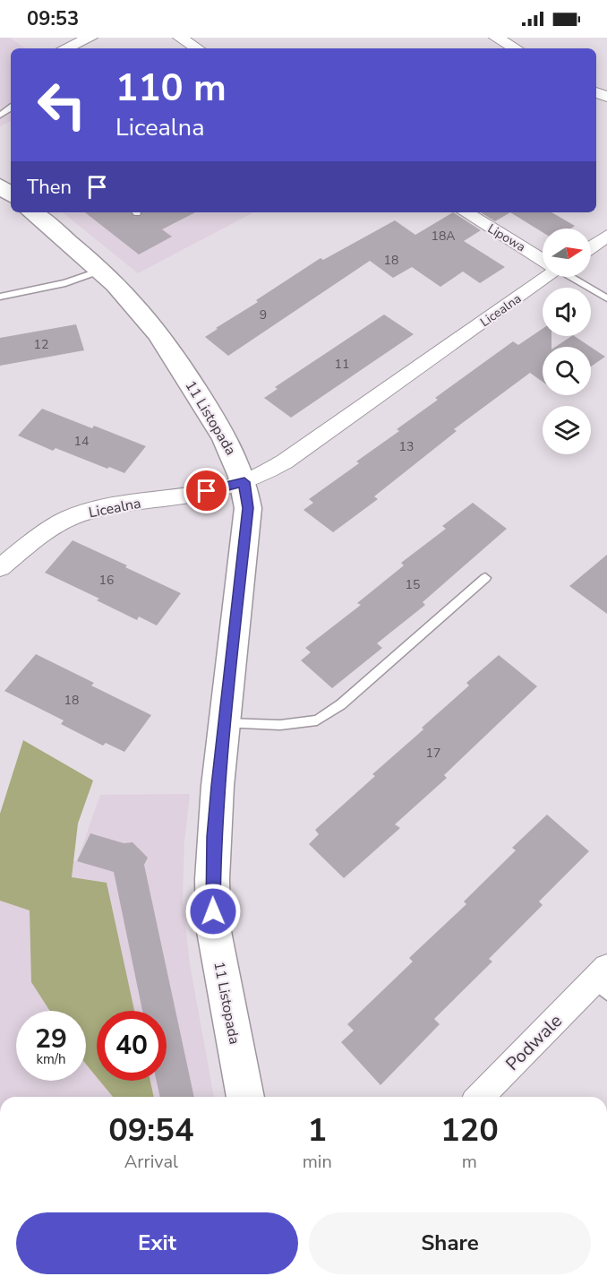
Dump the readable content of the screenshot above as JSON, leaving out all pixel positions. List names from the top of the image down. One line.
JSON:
{"streets":{"street":["Lipowa","Licealna","11 Listopada","Podwale"]},"crossings":[["Licealna","11 Listopada"]],"house_numbers":["18A","18","9","12","11","14","13","16","15","18","17"],"north":"right","page":{"status":"09:53","turn":["110 m","Licealna"],"then":"Then","speed":"29 km/h","limit":"40","eta":["09:54","Arrival","1","min","120","m"],"buttons":["Exit","Share"]}}
